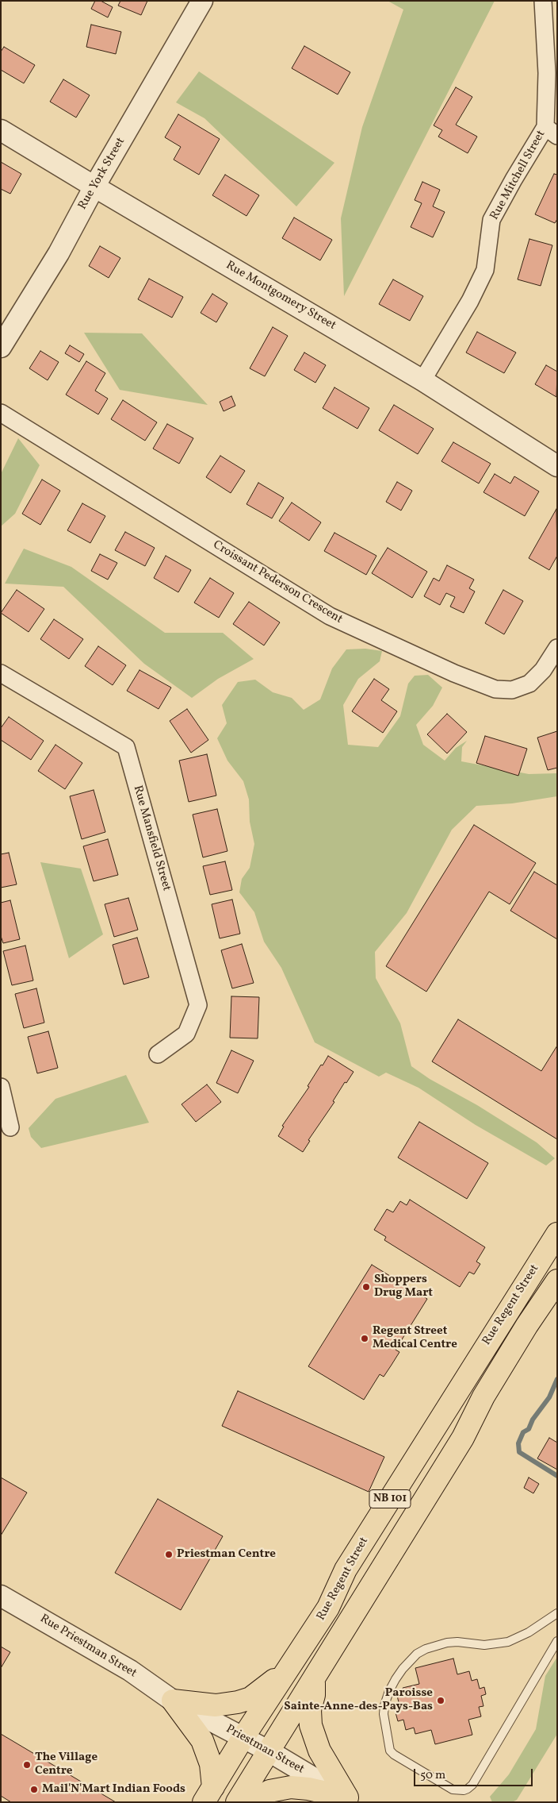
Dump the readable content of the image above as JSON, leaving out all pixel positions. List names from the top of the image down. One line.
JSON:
{"streets":{"main road":["Rue Regent Street","NB 101"],"street":["Rue York Street","Rue Mitchell Street","Rue Montgomery Street","Croissant Pederson Crescent","Rue Mansfield Street","Rue Priestman Street","Priestman Street"]},"crossings":[["Rue York Street","Rue Montgomery Street"],["Rue Mitchell Street","Rue Montgomery Street"],["Rue Regent Street","Priestman Street"],["Rue Priestman Street","Priestman Street"]],"places":["Shoppers Drug Mart","Regent Street Medical Centre","Priestman Centre","Paroisse Sainte-Anne-des-Pays-Bas","The Village Centre","Mail'N'Mart Indian Foods"],"scale_bar":"50 m"}
